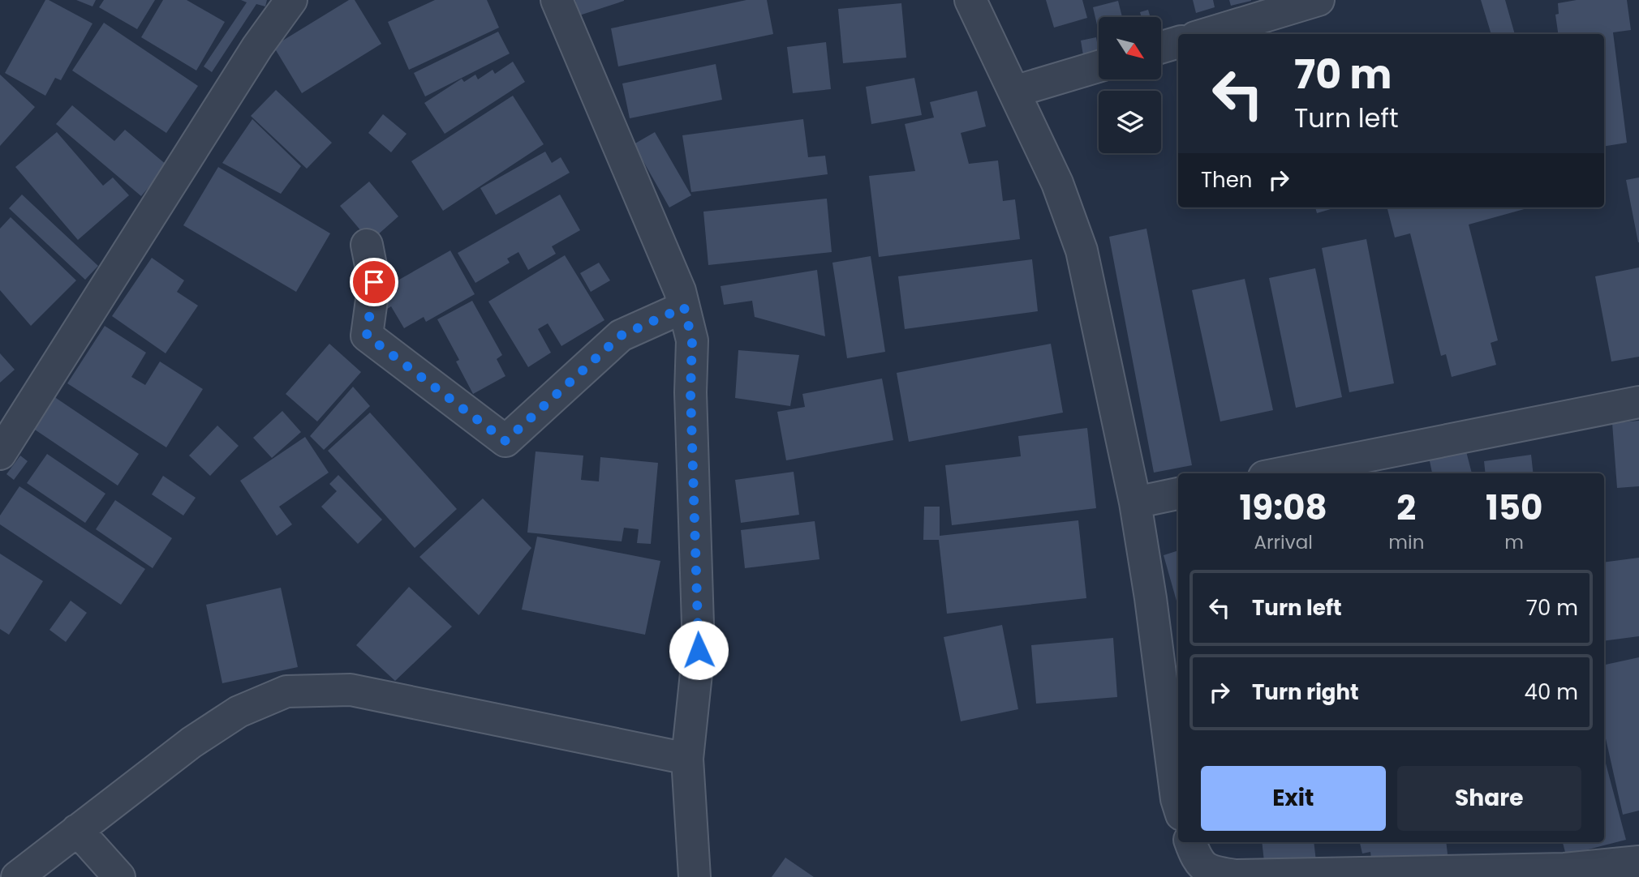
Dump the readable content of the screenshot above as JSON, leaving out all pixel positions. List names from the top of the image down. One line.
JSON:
{"north":"bottom right","page":{"turn":["70 m","Turn left"],"then":"Then","eta":["19:08","Arrival","2","min","150","m"],"list":[{"name":"Turn left","value":"70 m"},{"name":"Turn right","value":"40 m"}],"buttons":["Exit","Share"]}}
